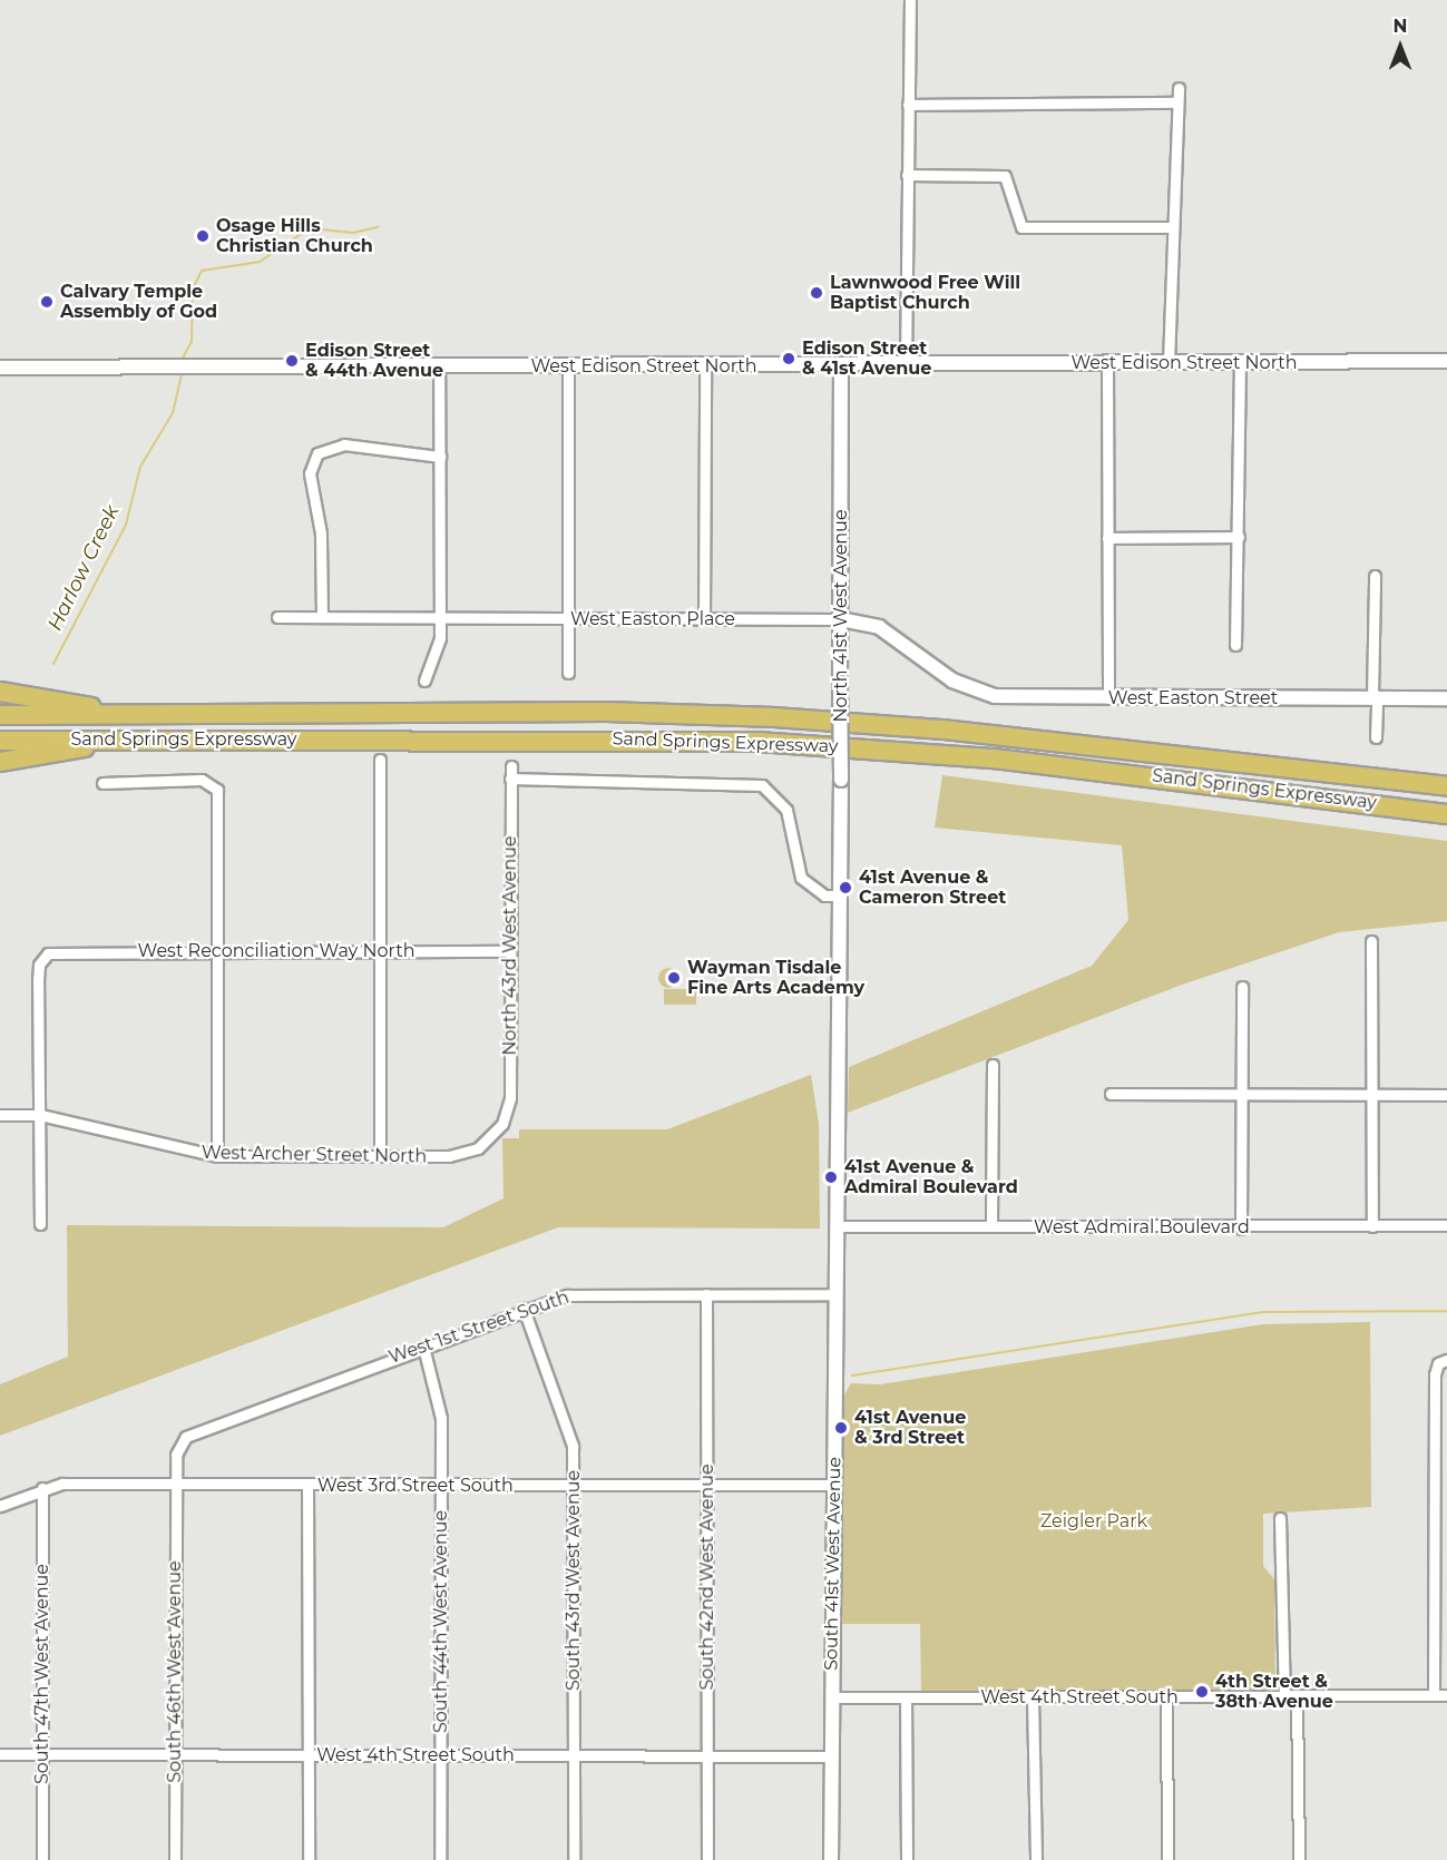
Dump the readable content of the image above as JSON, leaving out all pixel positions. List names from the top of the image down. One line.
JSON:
{"streets":{"highway":["Sand Springs Expressway"],"street":["West Edison Street North","North 41st West Avenue","West Easton Place","West Easton Street","North 43rd West Avenue","West Reconciliation Way North","West Archer Street North","West Admiral Boulevard","West 1st Street South","West 3rd Street South","South 41st West Avenue","South 42nd West Avenue","South 43rd West Avenue","South 44th West Avenue","South 46th West Avenue","South 47th West Avenue","West 4th Street South"]},"crossings":[["West Edison Street North","North 41st West Avenue"],["North 41st West Avenue","West Easton Place"],["North 41st West Avenue","West Admiral Boulevard"],["North 41st West Avenue","South 41st West Avenue"],["West Easton Place","West Easton Street"],["North 43rd West Avenue","West Reconciliation Way North"],["North 43rd West Avenue","West Archer Street North"],["West Reconciliation Way North","West Archer Street North"],["West Admiral Boulevard","South 41st West Avenue"],["West 1st Street South","West 3rd Street South"],["West 1st Street South","South 41st West Avenue"],["West 1st Street South","South 42nd West Avenue"],["West 1st Street South","South 43rd West Avenue"],["West 1st Street South","South 44th West Avenue"],["West 1st Street South","South 46th West Avenue"],["West 3rd Street South","South 41st West Avenue"],["West 3rd Street South","South 42nd West Avenue"],["West 3rd Street South","South 43rd West Avenue"],["West 3rd Street South","South 44th West Avenue"],["West 3rd Street South","South 46th West Avenue"],["West 3rd Street South","South 47th West Avenue"],["South 41st West Avenue","West 4th Street South"],["South 42nd West Avenue","West 4th Street South"],["South 43rd West Avenue","West 4th Street South"],["South 44th West Avenue","West 4th Street South"],["South 46th West Avenue","West 4th Street South"],["South 47th West Avenue","West 4th Street South"]],"water":["Harlow Creek"],"parks":["Zeigler Park"],"places":["Osage Hills Christian Church","Lawnwood Free Will Baptist Church","Calvary Temple Assembly of God","Edison Street & 41st Avenue","Edison Street & 44th Avenue","41st Avenue & Cameron Street","Wayman Tisdale Fine Arts Academy","41st Avenue & Admiral Boulevard","41st Avenue & 3rd Street","4th Street & 38th Avenue"],"north":"top"}
